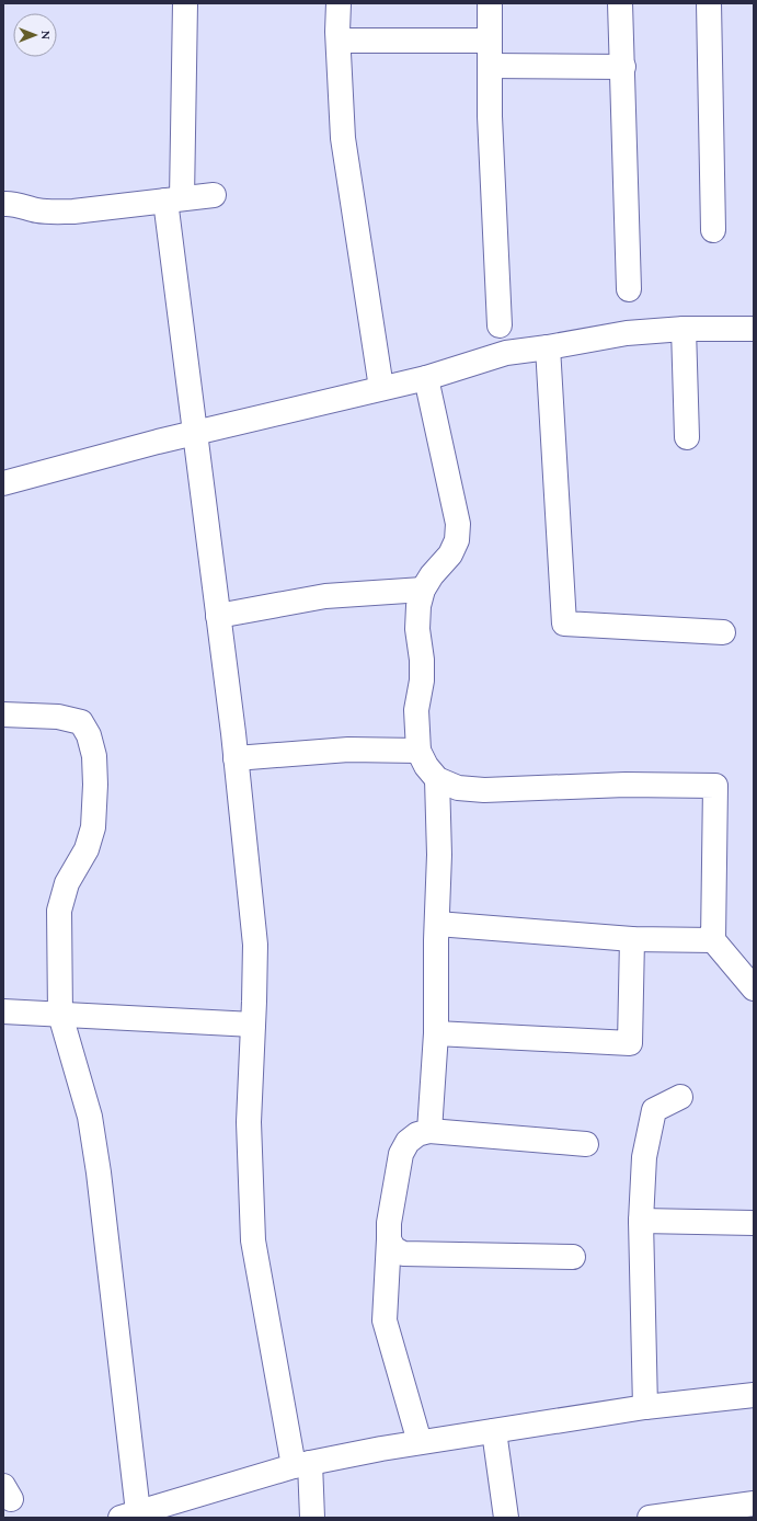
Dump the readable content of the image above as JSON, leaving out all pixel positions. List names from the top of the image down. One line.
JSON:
{"north":"right"}
